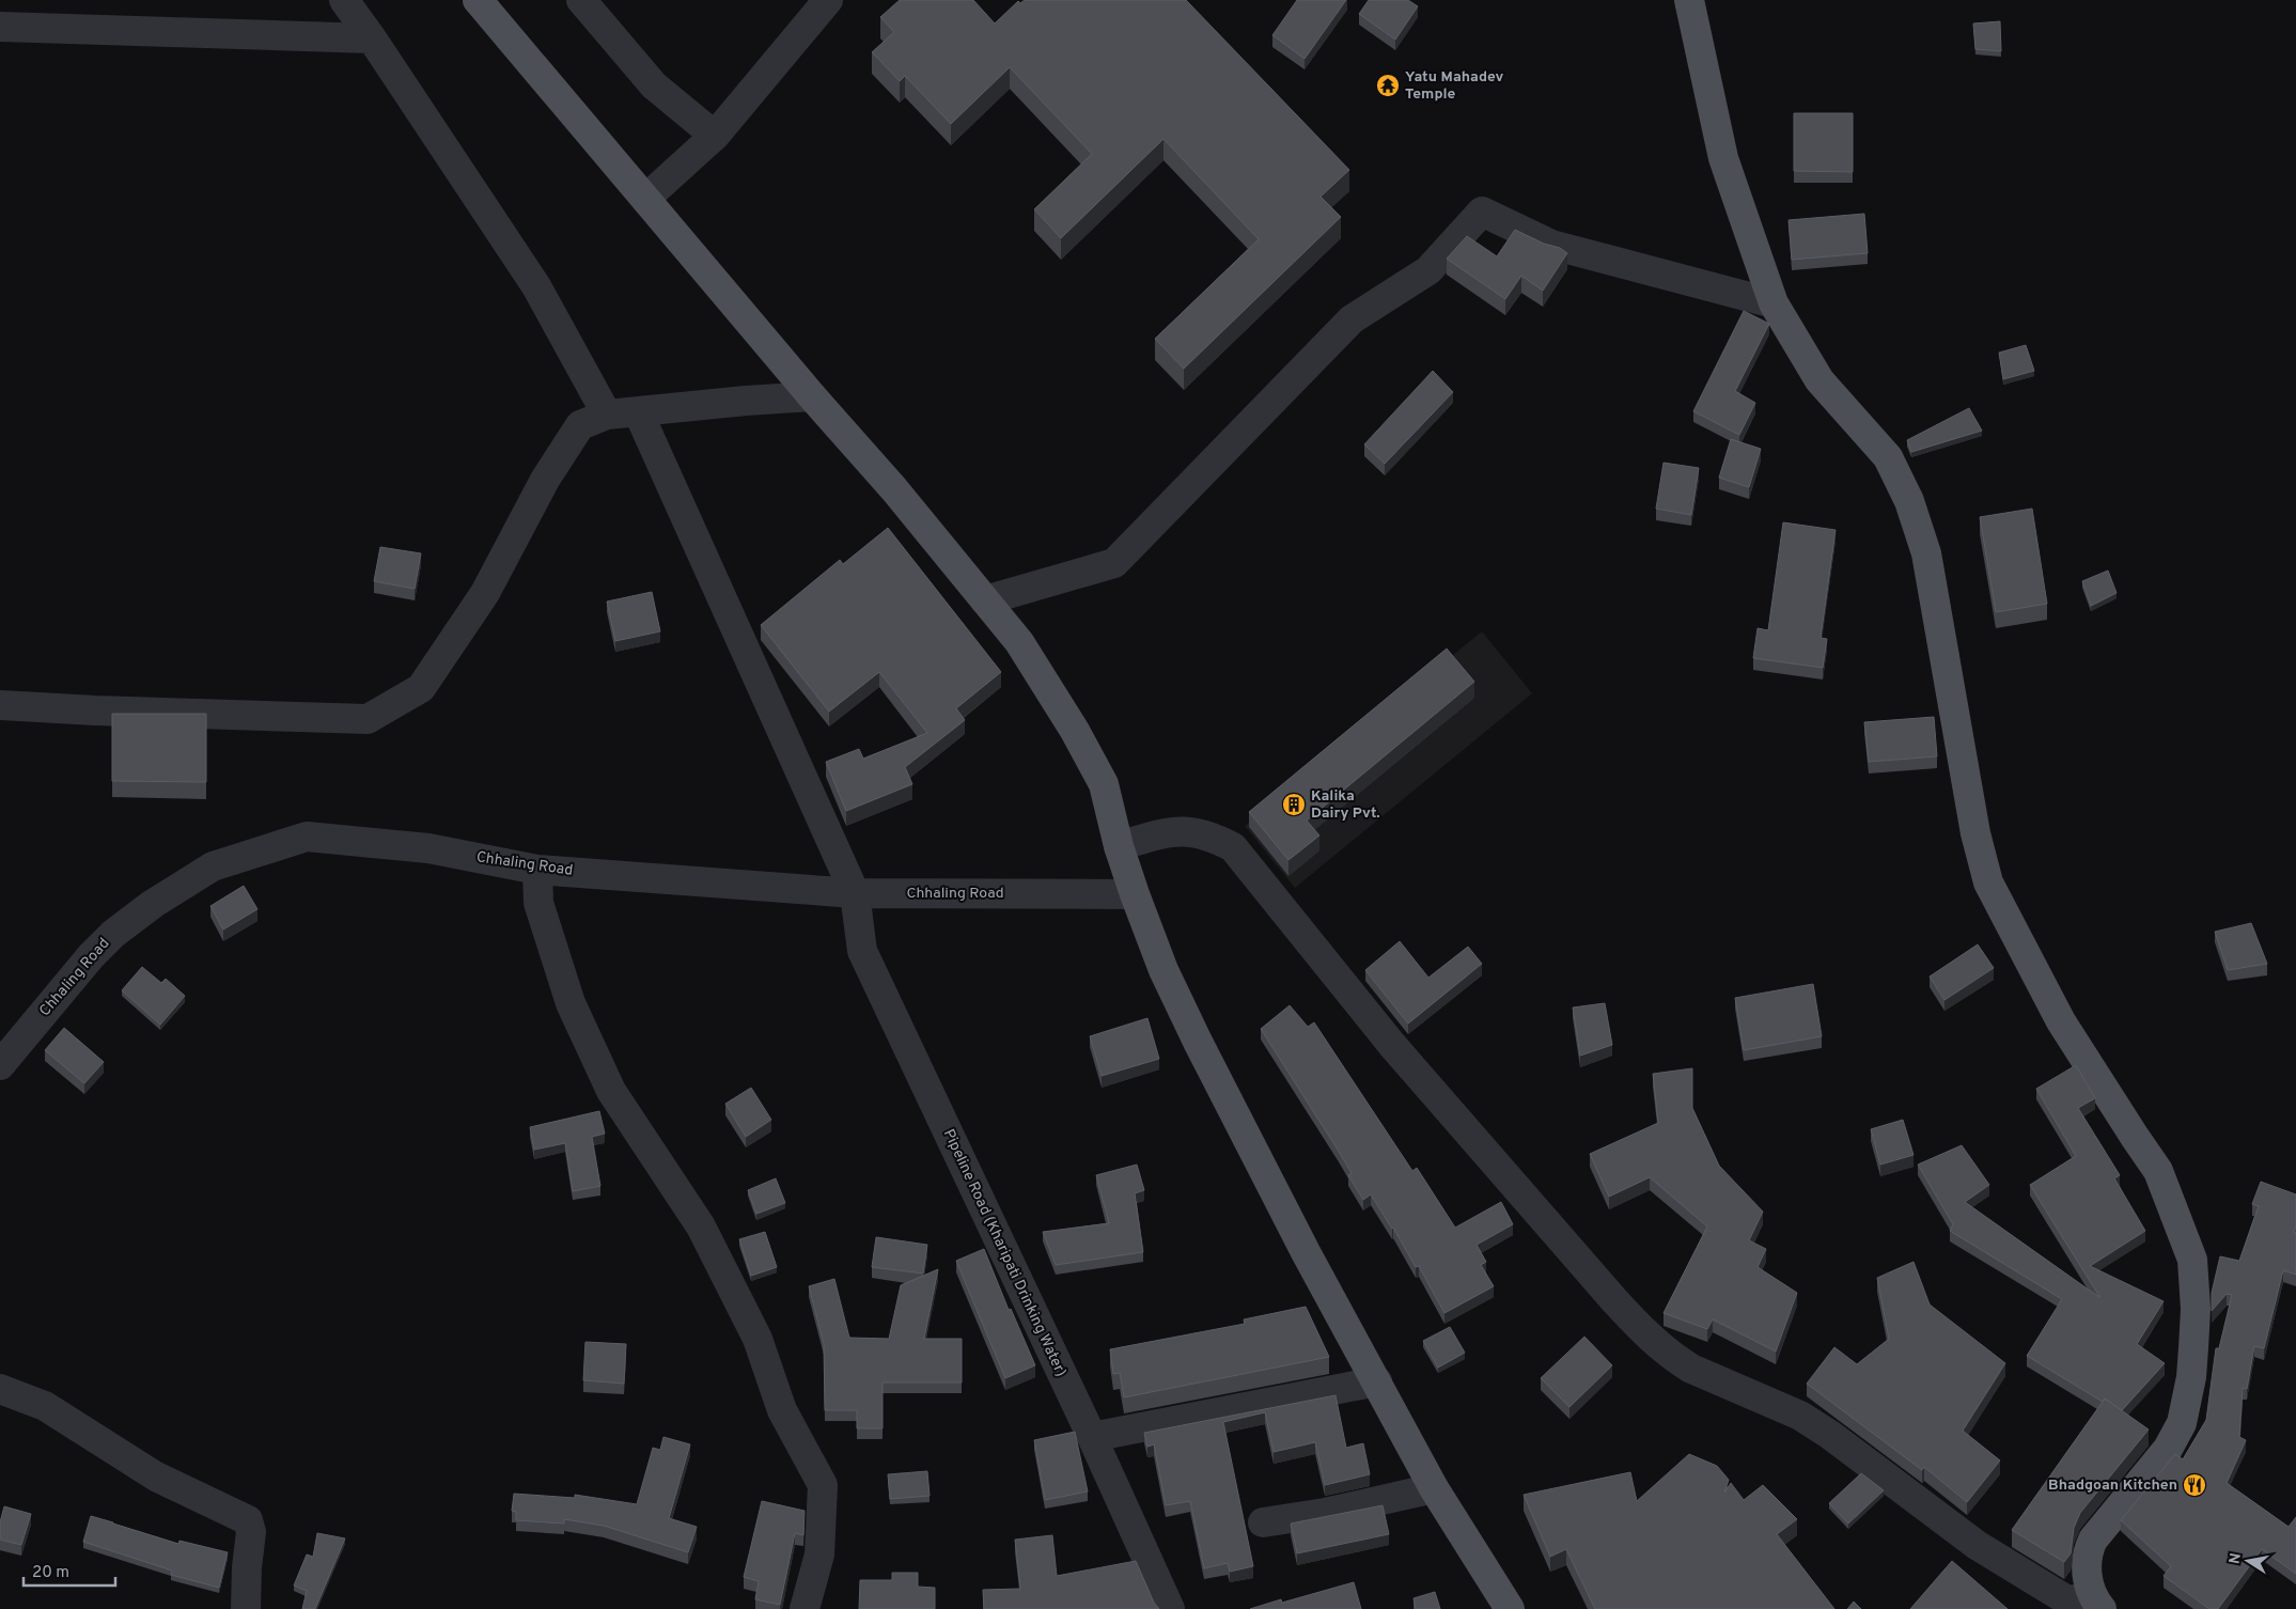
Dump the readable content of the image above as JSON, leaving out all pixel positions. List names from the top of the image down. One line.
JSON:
{"streets":{"street":["Chhaling Road","Pipeline Road (Kharipati Drinking Water)"]},"crossings":[["Chhaling Road","Pipeline Road (Kharipati Drinking Water)"]],"places":{"temple":["Yatu Mahadev Temple"],"building":["Kalika Dairy Pvt."],"restaurant":["Bhadgoan Kitchen"]},"scale_bar":"20 m","north":"left"}
